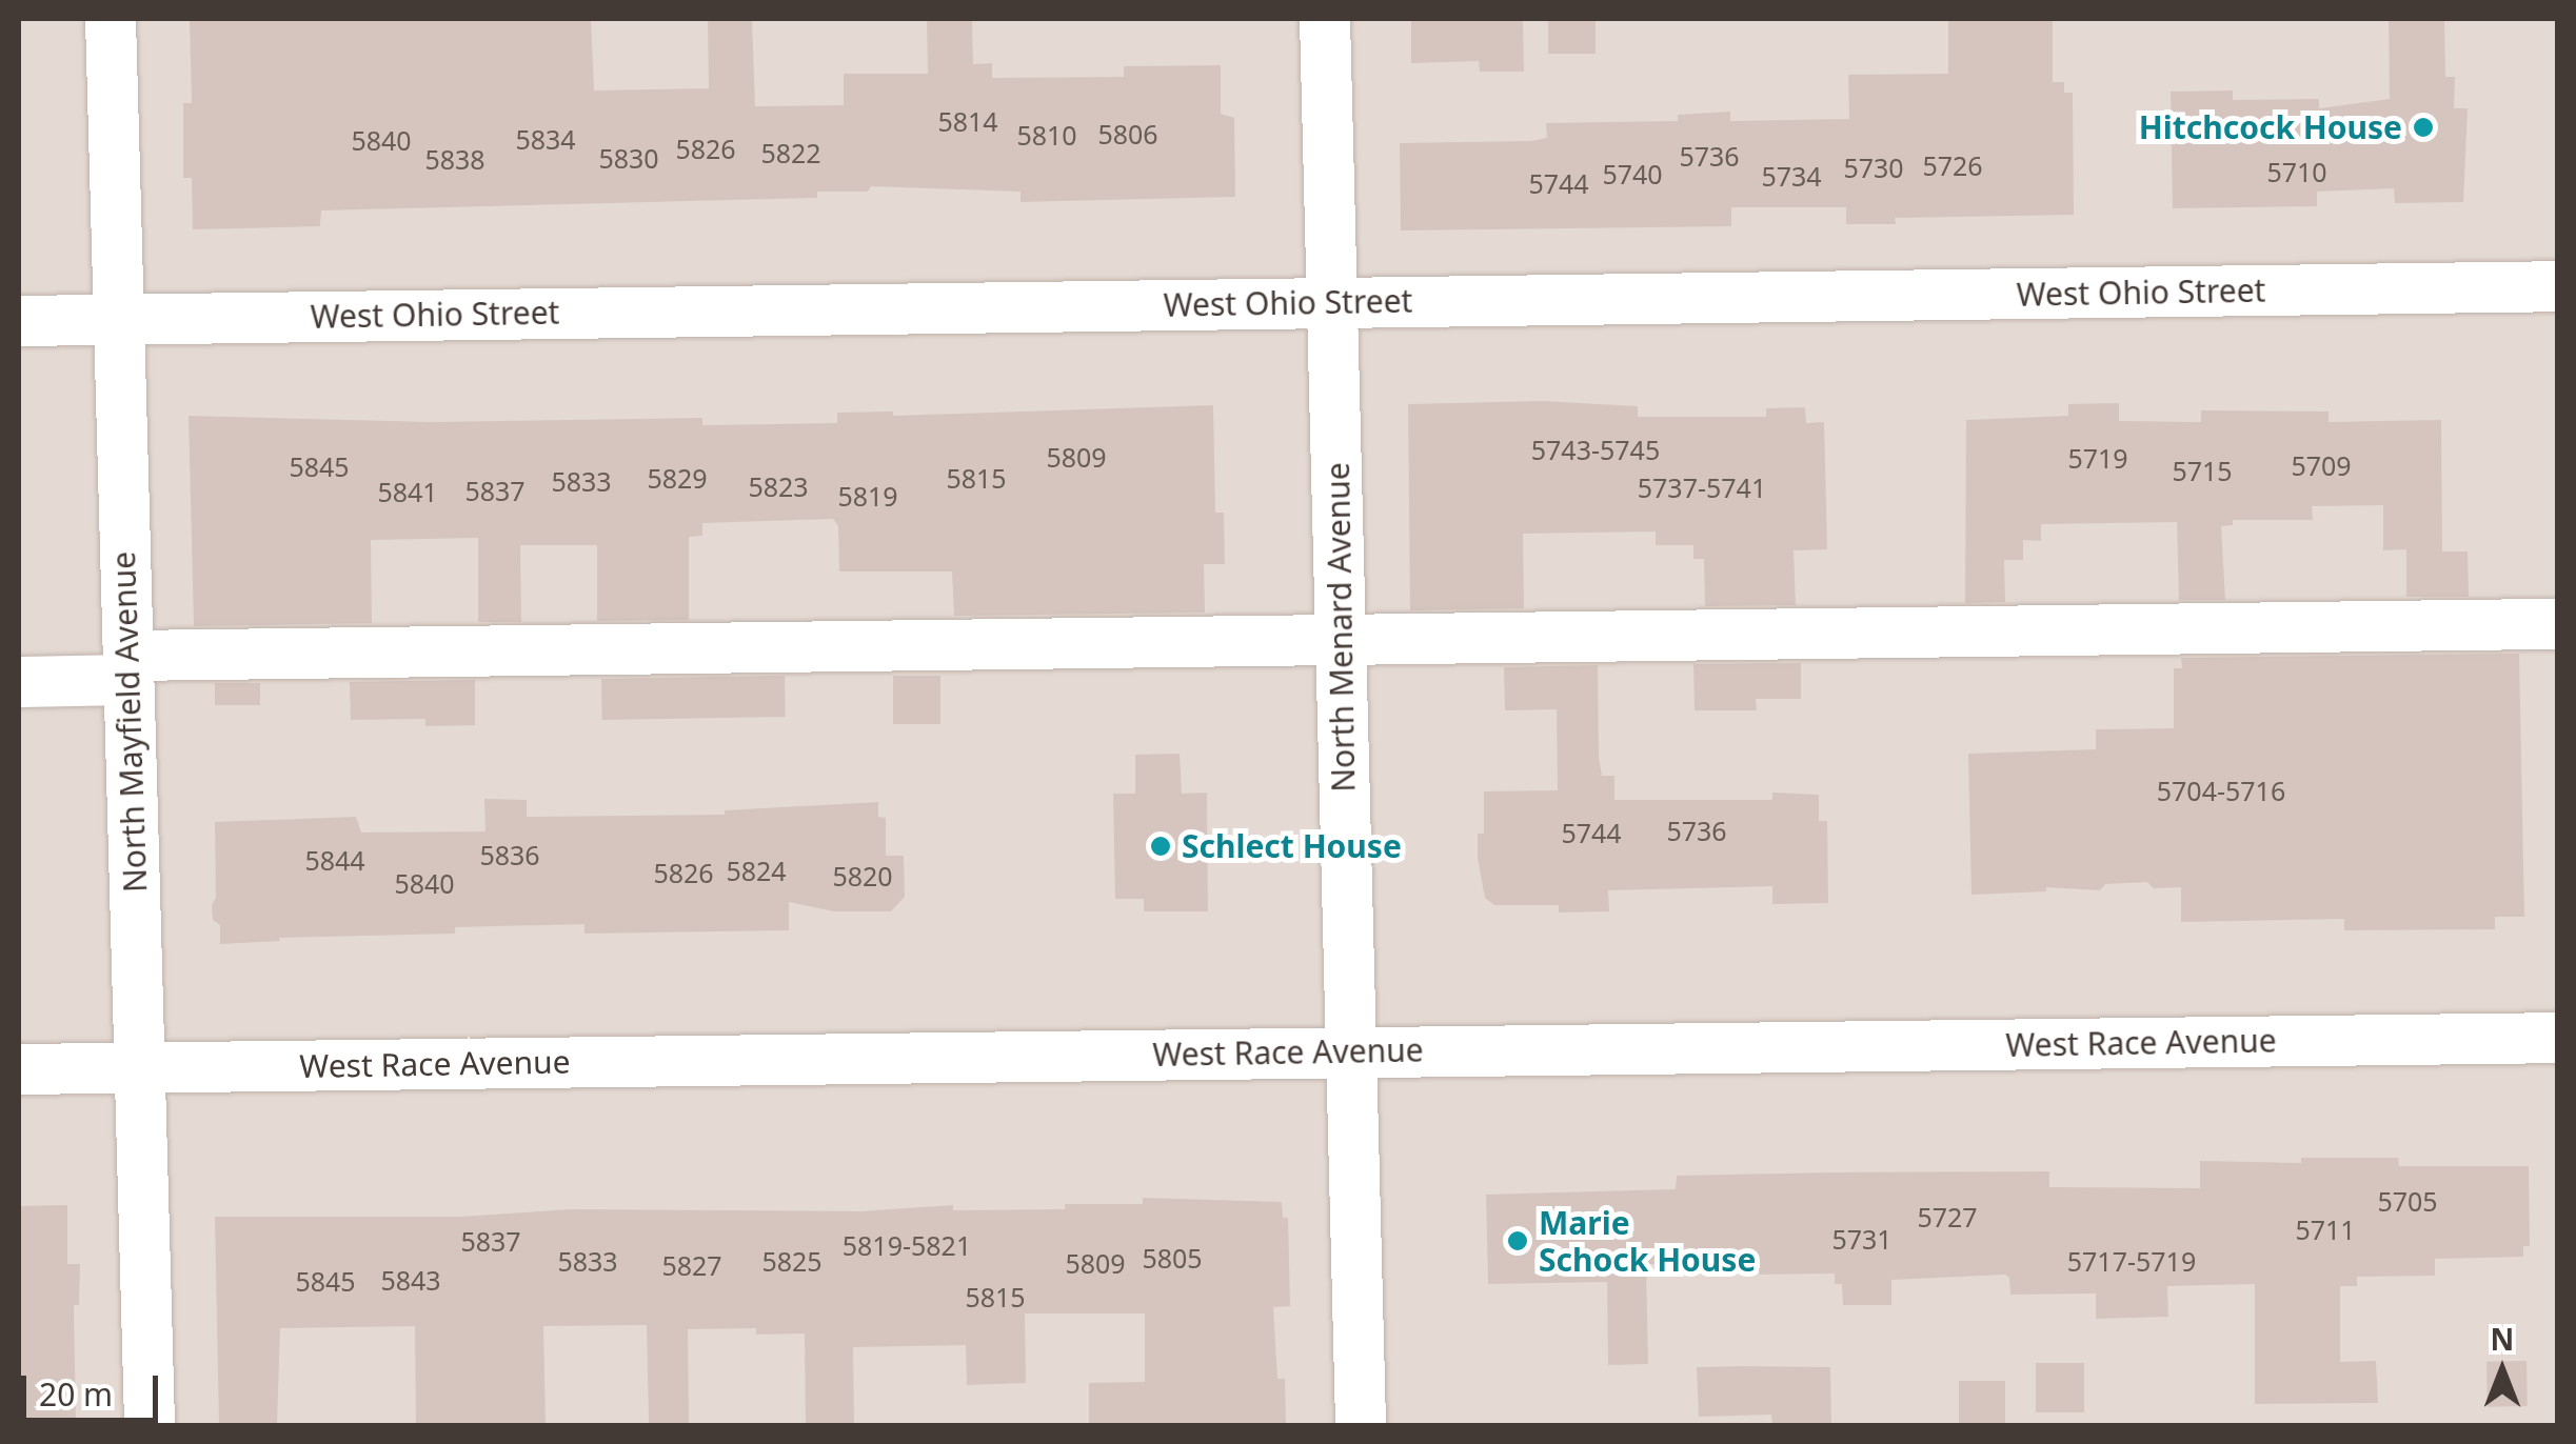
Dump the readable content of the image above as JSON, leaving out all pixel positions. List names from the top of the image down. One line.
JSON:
{"streets":{"street":["West Ohio Street","North Menard Avenue","North Mayfield Avenue","West Race Avenue"]},"crossings":[["West Ohio Street","North Menard Avenue"],["West Ohio Street","North Mayfield Avenue"],["North Menard Avenue","West Race Avenue"],["North Mayfield Avenue","West Race Avenue"]],"places":["Hitchcock House","Schlect House","Marie Schock House"],"house_numbers":["5814","5806","5810","5834","5840","5826","5822","5736","5830","5838","5726","5730","5710","5740","5734","5744","5743-5745","5809","5719","5709","5845","5715","5829","5815","5833","5823","5737-5741","5837","5841","5819","5704-5716","5736","5744","5836","5844","5824","5826","5820","5840","5705","5727","5711","5731","5837","5819-5821","5805","5833","5825","5717-5719","5809","5827","5843","5845","5815"],"scale_bar":"20 m","north":"top"}
